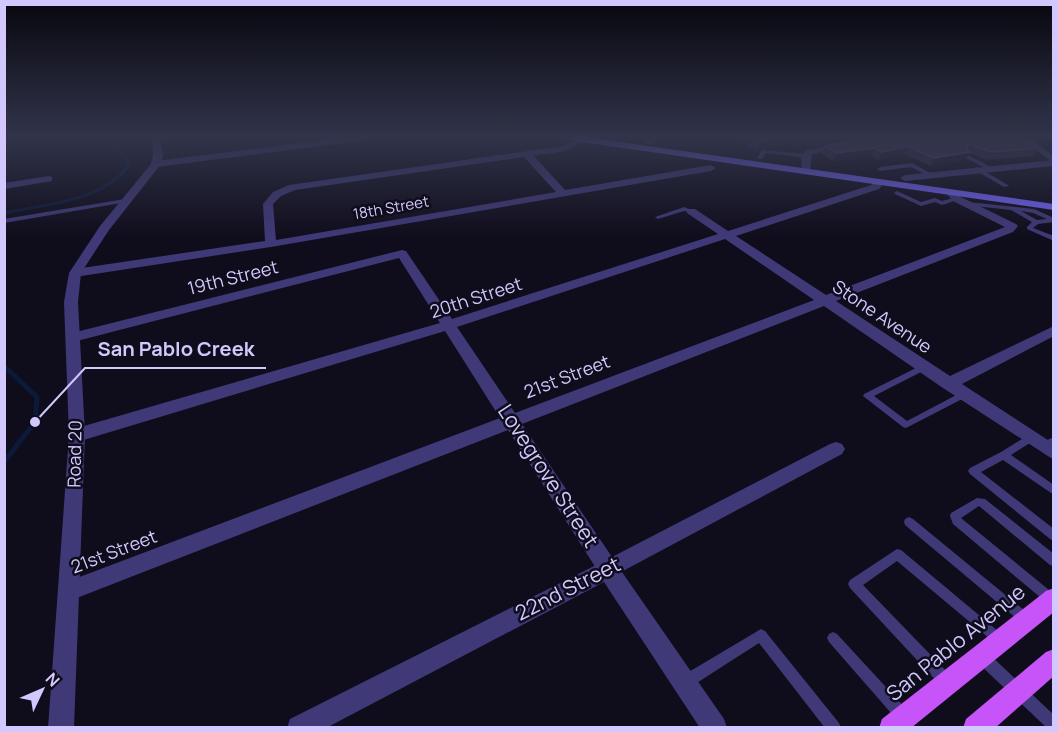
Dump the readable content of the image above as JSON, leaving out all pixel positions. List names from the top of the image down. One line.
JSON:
{"streets":{"main road":["San Pablo Avenue"],"street":["18th Street","19th Street","20th Street","Stone Avenue","21st Street","Road 20","Lovegrove Street","22nd Street"]},"crossings":[["18th Street","Road 20"],["19th Street","Road 20"],["19th Street","Lovegrove Street"],["20th Street","Stone Avenue"],["20th Street","Road 20"],["20th Street","Lovegrove Street"],["Stone Avenue","21st Street"],["21st Street","Road 20"],["21st Street","Lovegrove Street"],["Lovegrove Street","22nd Street"]],"places":["San Pablo Creek"],"north":"top right"}
